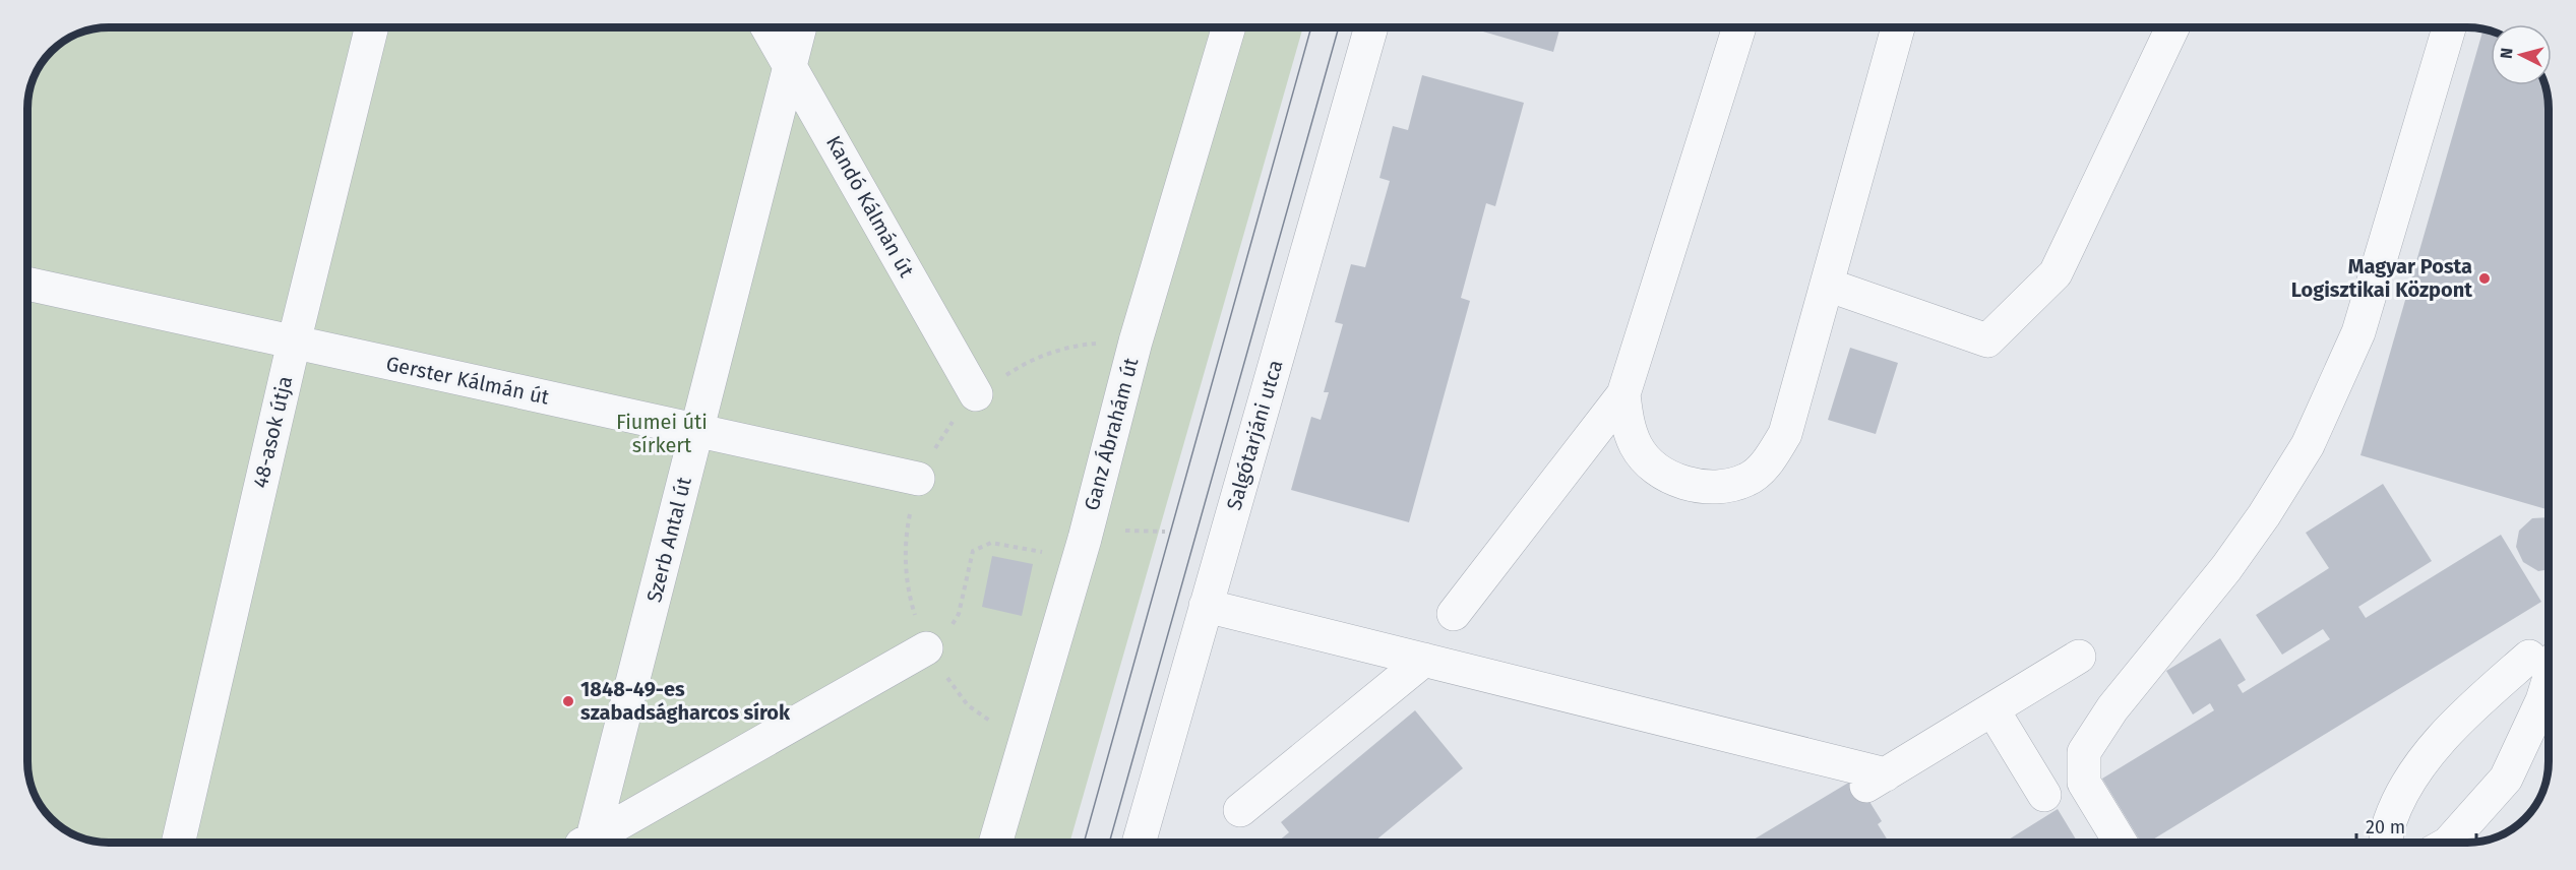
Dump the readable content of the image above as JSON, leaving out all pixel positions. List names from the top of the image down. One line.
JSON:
{"streets":{"street":["Kandó Kálmán út","Gerster Kálmán út","48-asok útja","Ganz Ábrahám út","Salgótarjáni utca","Szerb Antal út"]},"crossings":[["Kandó Kálmán út","Szerb Antal út"],["Gerster Kálmán út","48-asok útja"],["Gerster Kálmán út","Szerb Antal út"]],"parks":["Fiumei úti sírkert"],"places":["Magyar Posta Logisztikai Központ","1848-49-es szabadságharcos sírok"],"scale_bar":"20 m","north":"left"}
